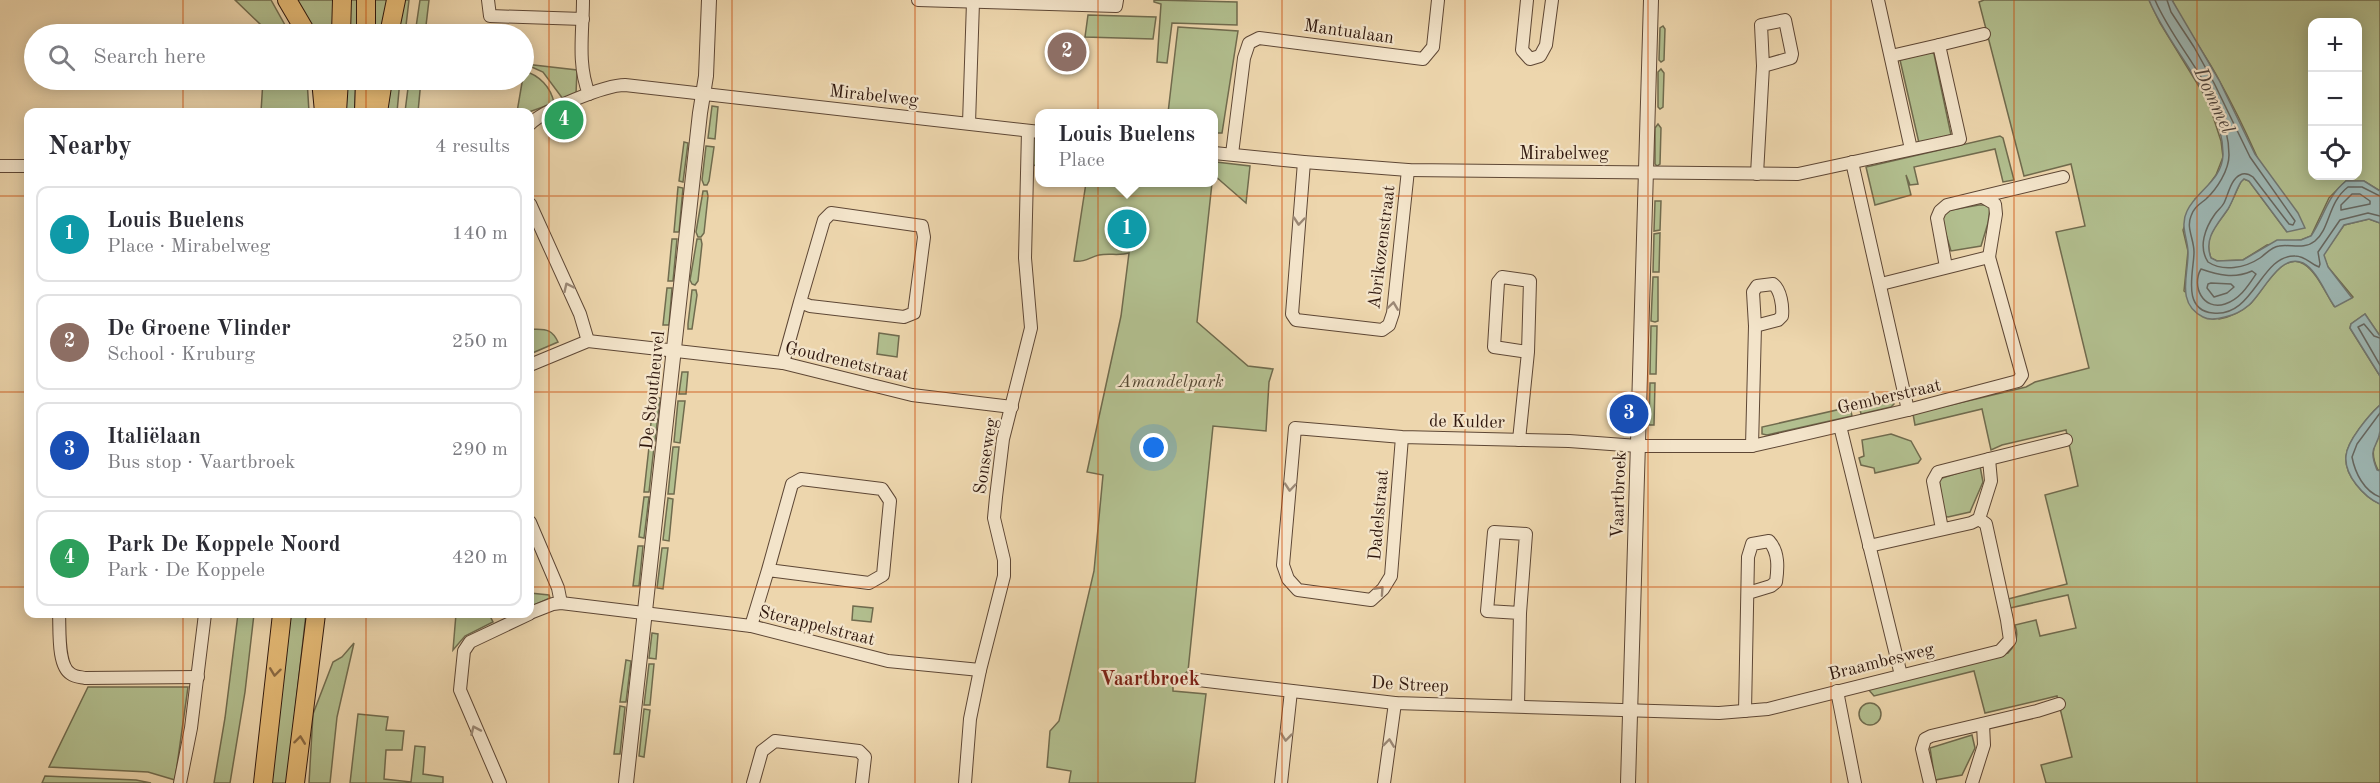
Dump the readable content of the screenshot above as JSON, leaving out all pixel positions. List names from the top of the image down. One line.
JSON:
{"streets":{"street":["Mantualaan","Mirabelweg","Abrikozenstraat","Goudrenetstraat","De Stoutheuvel","Gemberstraat","de Kulder","Sonseweg","Vaartbroek","Dadelstraat","Sterappelstraat","Braambesweg","De Streep"]},"crossings":[["Mantualaan","Mirabelweg"],["Mirabelweg","Abrikozenstraat"],["Mirabelweg","De Stoutheuvel"],["Mirabelweg","Sonseweg"],["Mirabelweg","Vaartbroek"],["Goudrenetstraat","De Stoutheuvel"],["Goudrenetstraat","Sonseweg"],["De Stoutheuvel","Sterappelstraat"],["Gemberstraat","de Kulder"],["Gemberstraat","Vaartbroek"],["de Kulder","Vaartbroek"],["de Kulder","Dadelstraat"],["Sonseweg","Sterappelstraat"],["Vaartbroek","Braambesweg"],["Vaartbroek","De Streep"],["Braambesweg","De Streep"]],"districts":["Vaartbroek"],"water":["Dommel"],"parks":["Amandelpark"],"page":{"map_buttons":["+","−"],"search":"Search here","pins":["2","4","1","3"],"heading":["Nearby","4 results"],"popup":["Louis Buelens","Place"],"list":[{"mark":"1","name":"Louis Buelens","note":"Place · Mirabelweg","value":"140 m"},{"mark":"2","name":"De Groene Vlinder","note":"School · Kruburg","value":"250 m"},{"mark":"3","name":"Italiëlaan","note":"Bus stop · Vaartbroek","value":"290 m"},{"mark":"4","name":"Park De Koppele Noord","note":"Park · De Koppele","value":"420 m"}]}}
